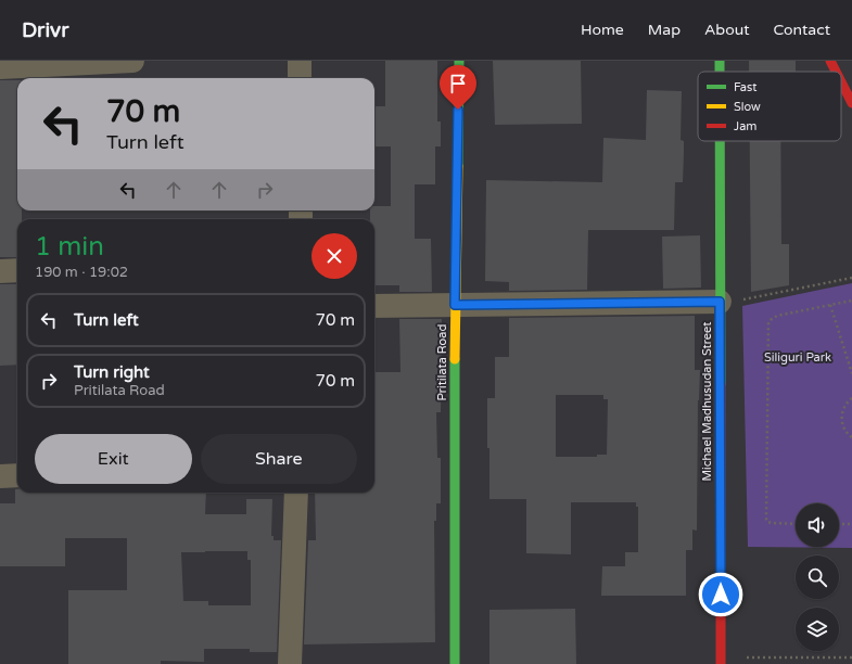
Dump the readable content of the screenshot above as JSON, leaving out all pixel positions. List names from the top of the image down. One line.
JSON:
{"streets":{"street":["Pritilata Road","Michael Madhusudan Street"]},"parks":["Siliguri Park"],"legend":["Fast","Slow","Jam"],"page":{"header":"Drivr","nav":["Home","Map","About","Contact"],"turn":["70 m","Turn left"],"heading":["1 min","190 m · 19:02"],"list":[{"name":"Turn left","value":"70 m"},{"name":"Turn right","note":"Pritilata Road","value":"70 m"}],"buttons":["Exit","Share"]}}
